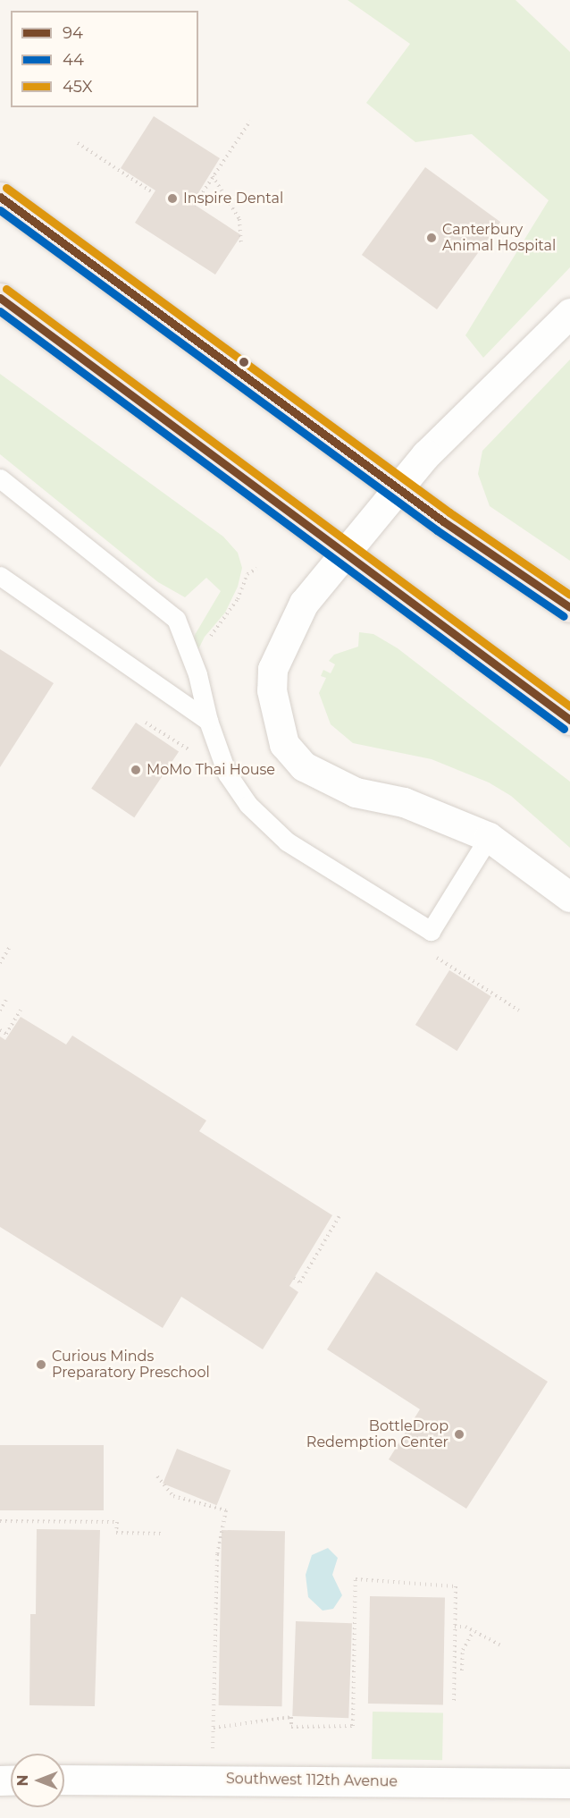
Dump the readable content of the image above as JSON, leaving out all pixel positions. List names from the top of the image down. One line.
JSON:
{"streets":{"street":["Southwest 112th Avenue"]},"places":["Inspire Dental","Canterbury Animal Hospital","MoMo Thai House","Curious Minds Preparatory Preschool","BottleDrop Redemption Center"],"lines":["transit line 45X","transit line 94","transit line 44"],"legend":["94","44","45X"],"north":"left"}
